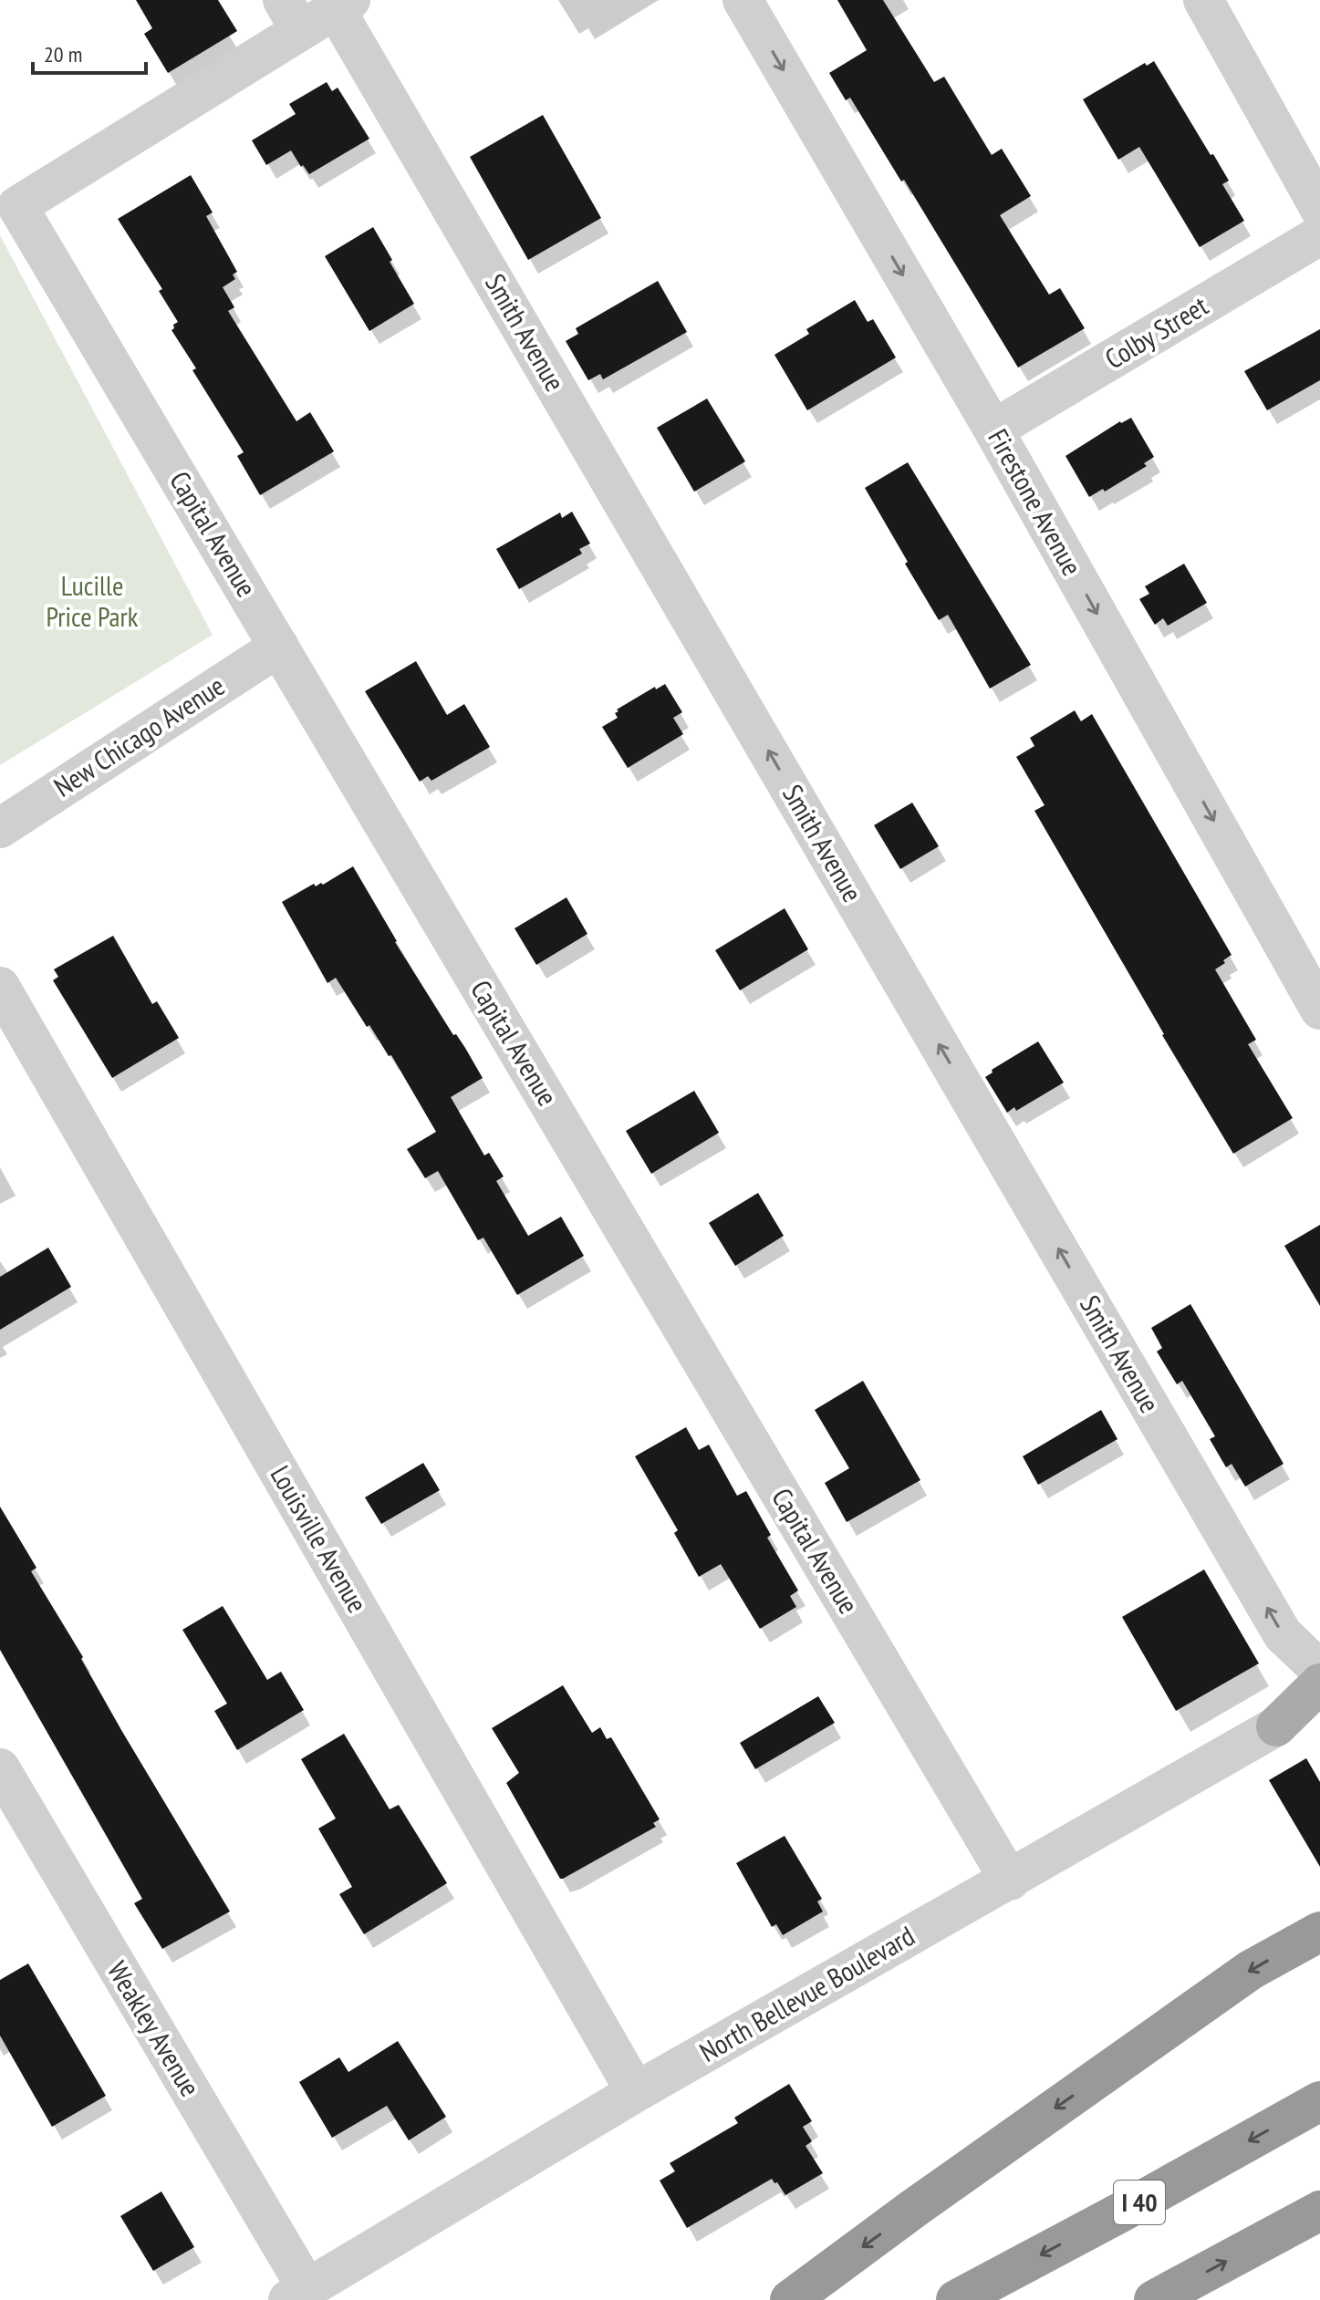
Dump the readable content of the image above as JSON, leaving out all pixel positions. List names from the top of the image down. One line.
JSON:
{"streets":{"highway":["I 40"],"main road":["North Bellevue Boulevard"],"street":["Smith Avenue","Colby Street","Firestone Avenue","Capital Avenue","New Chicago Avenue","Louisville Avenue","Weakley Avenue"]},"crossings":[["Colby Street","Firestone Avenue"],["Capital Avenue","New Chicago Avenue"],["Capital Avenue","North Bellevue Boulevard"],["Louisville Avenue","North Bellevue Boulevard"],["North Bellevue Boulevard","Weakley Avenue"]],"one_way":["Smith Avenue","Firestone Avenue"],"parks":["Lucille Price Park"],"scale_bar":"20 m"}
